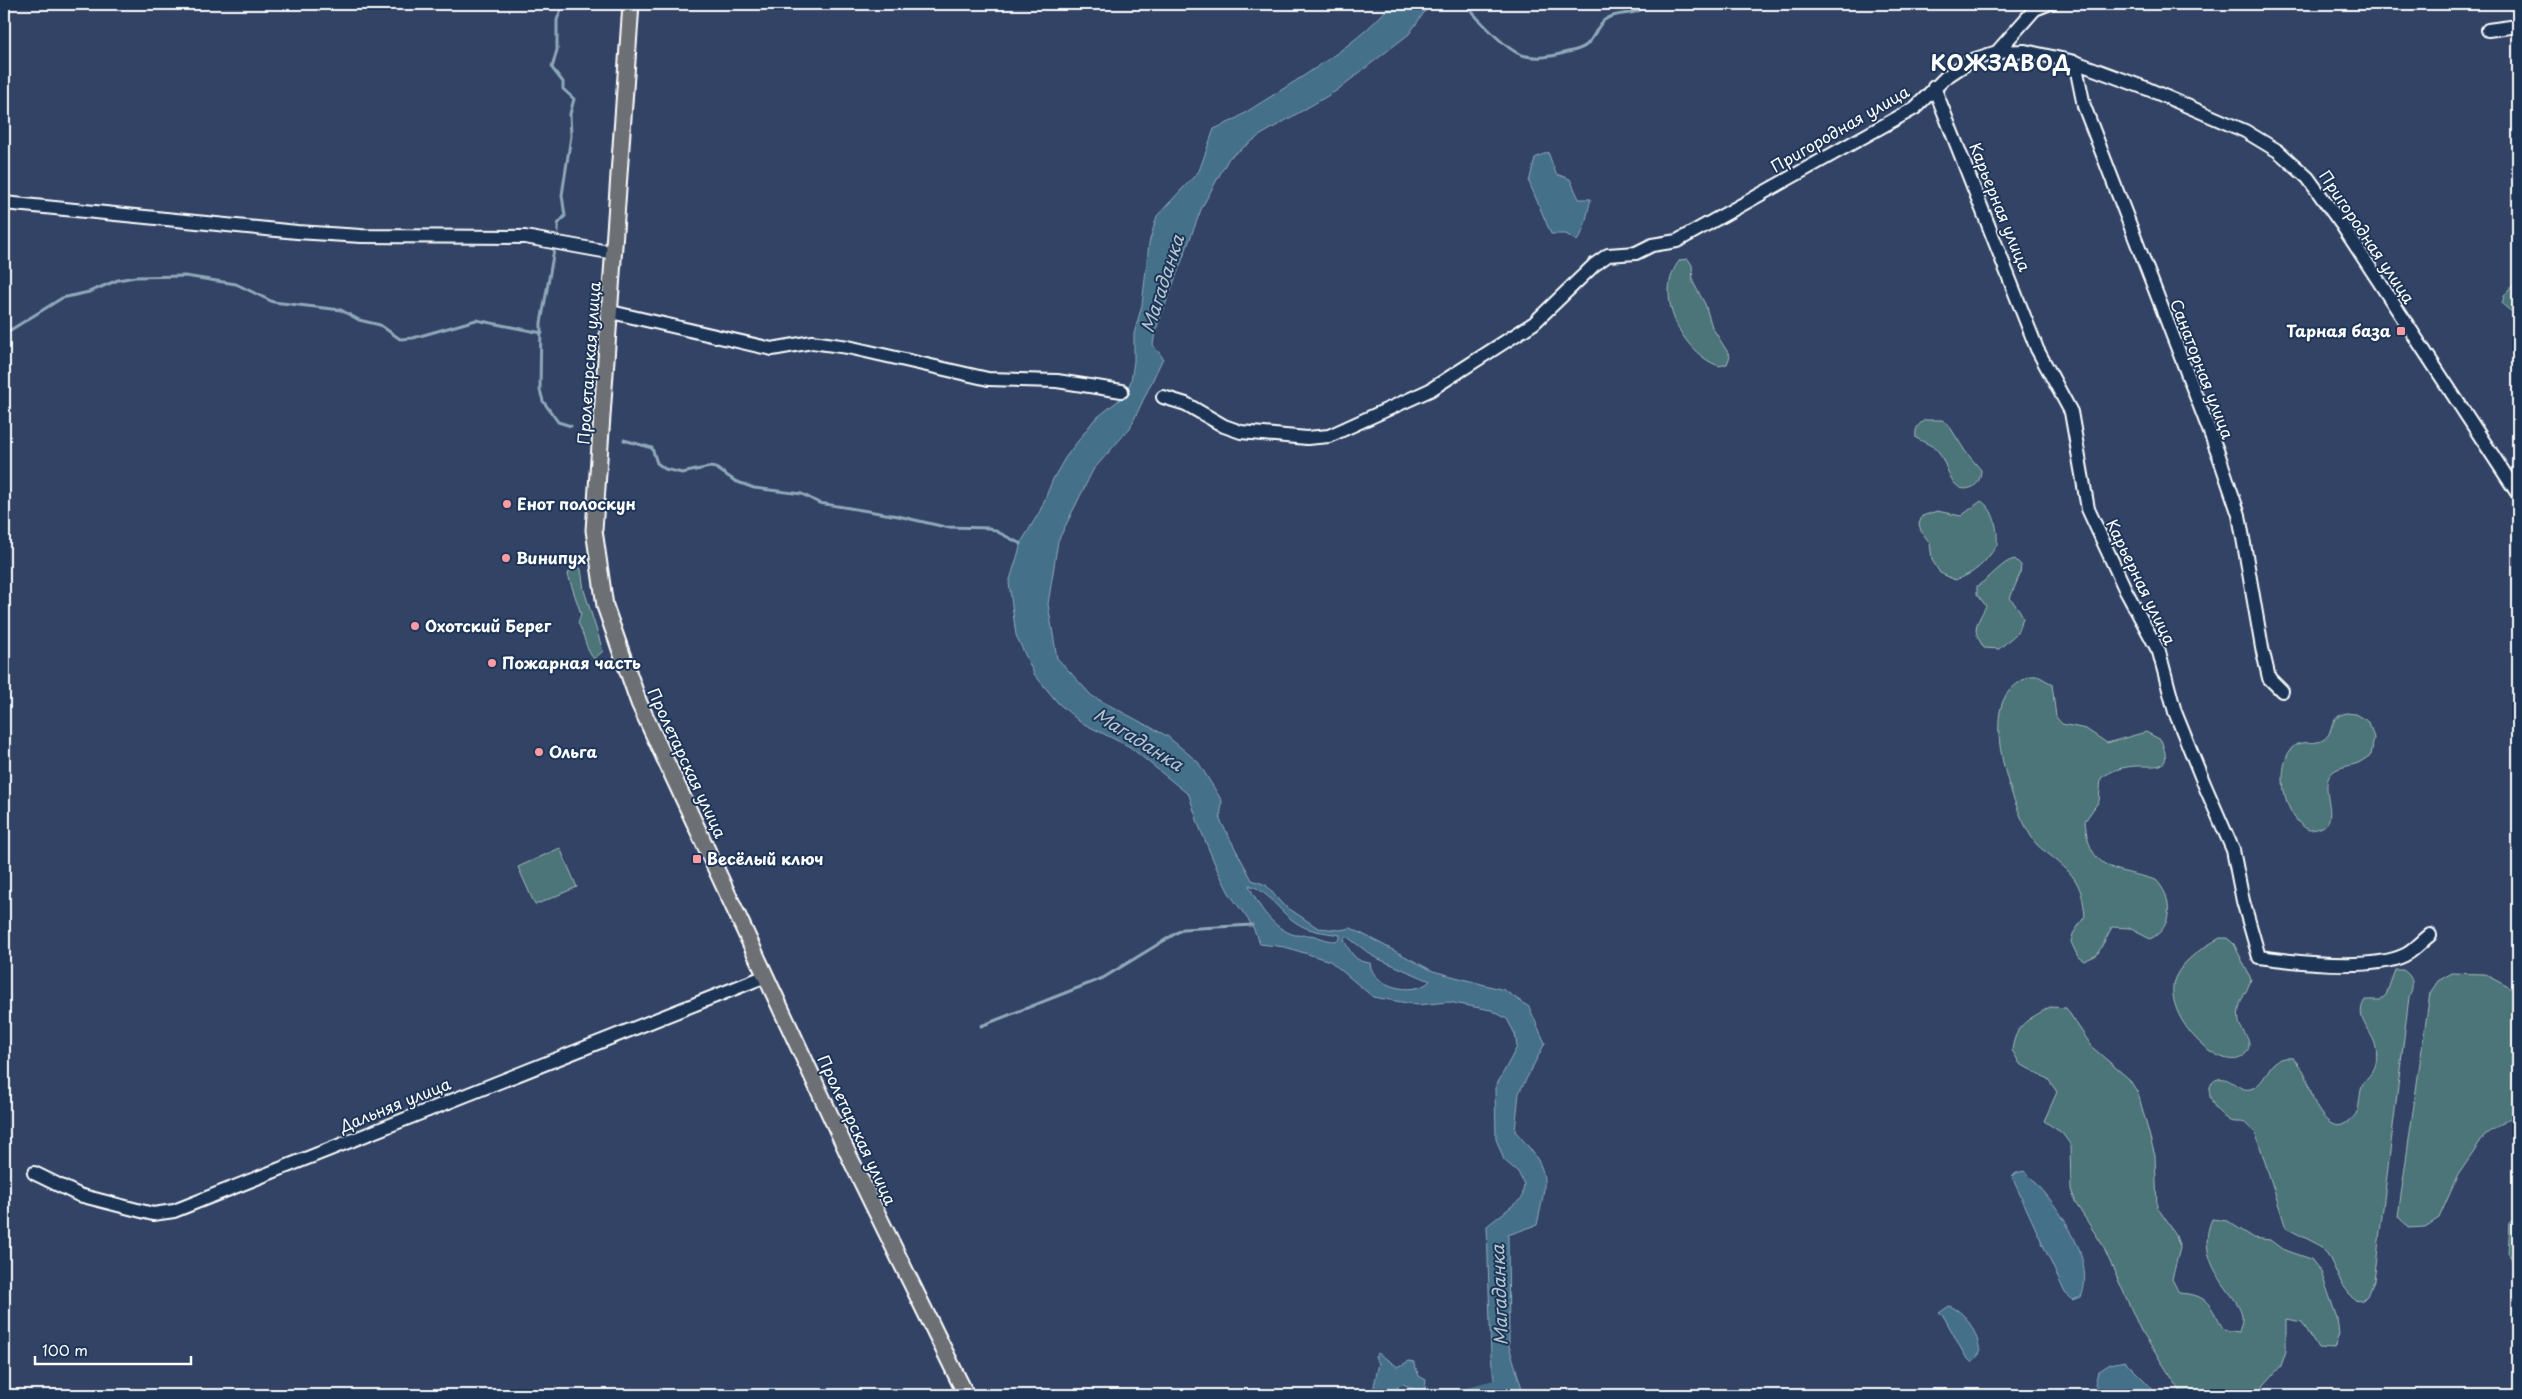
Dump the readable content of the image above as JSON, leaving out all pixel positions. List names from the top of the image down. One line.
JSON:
{"streets":{"main road":["Пролетарская улица"],"street":["Пригородная улица","Карьерная улица","Санаторная улица","Дальняя улица"]},"crossings":[["Пригородная улица","Карьерная улица"],["Пригородная улица","Санаторная улица"],["Пролетарская улица","Дальняя улица"]],"districts":["КОЖЗАВОД"],"water":["Магаданка"],"places":{"transit":["Тарная база","Весёлый ключ"],"other":["Енот полоскун","Винипух","Охотский Берег","Пожарная часть","Ольга"]},"scale_bar":"100 m"}
